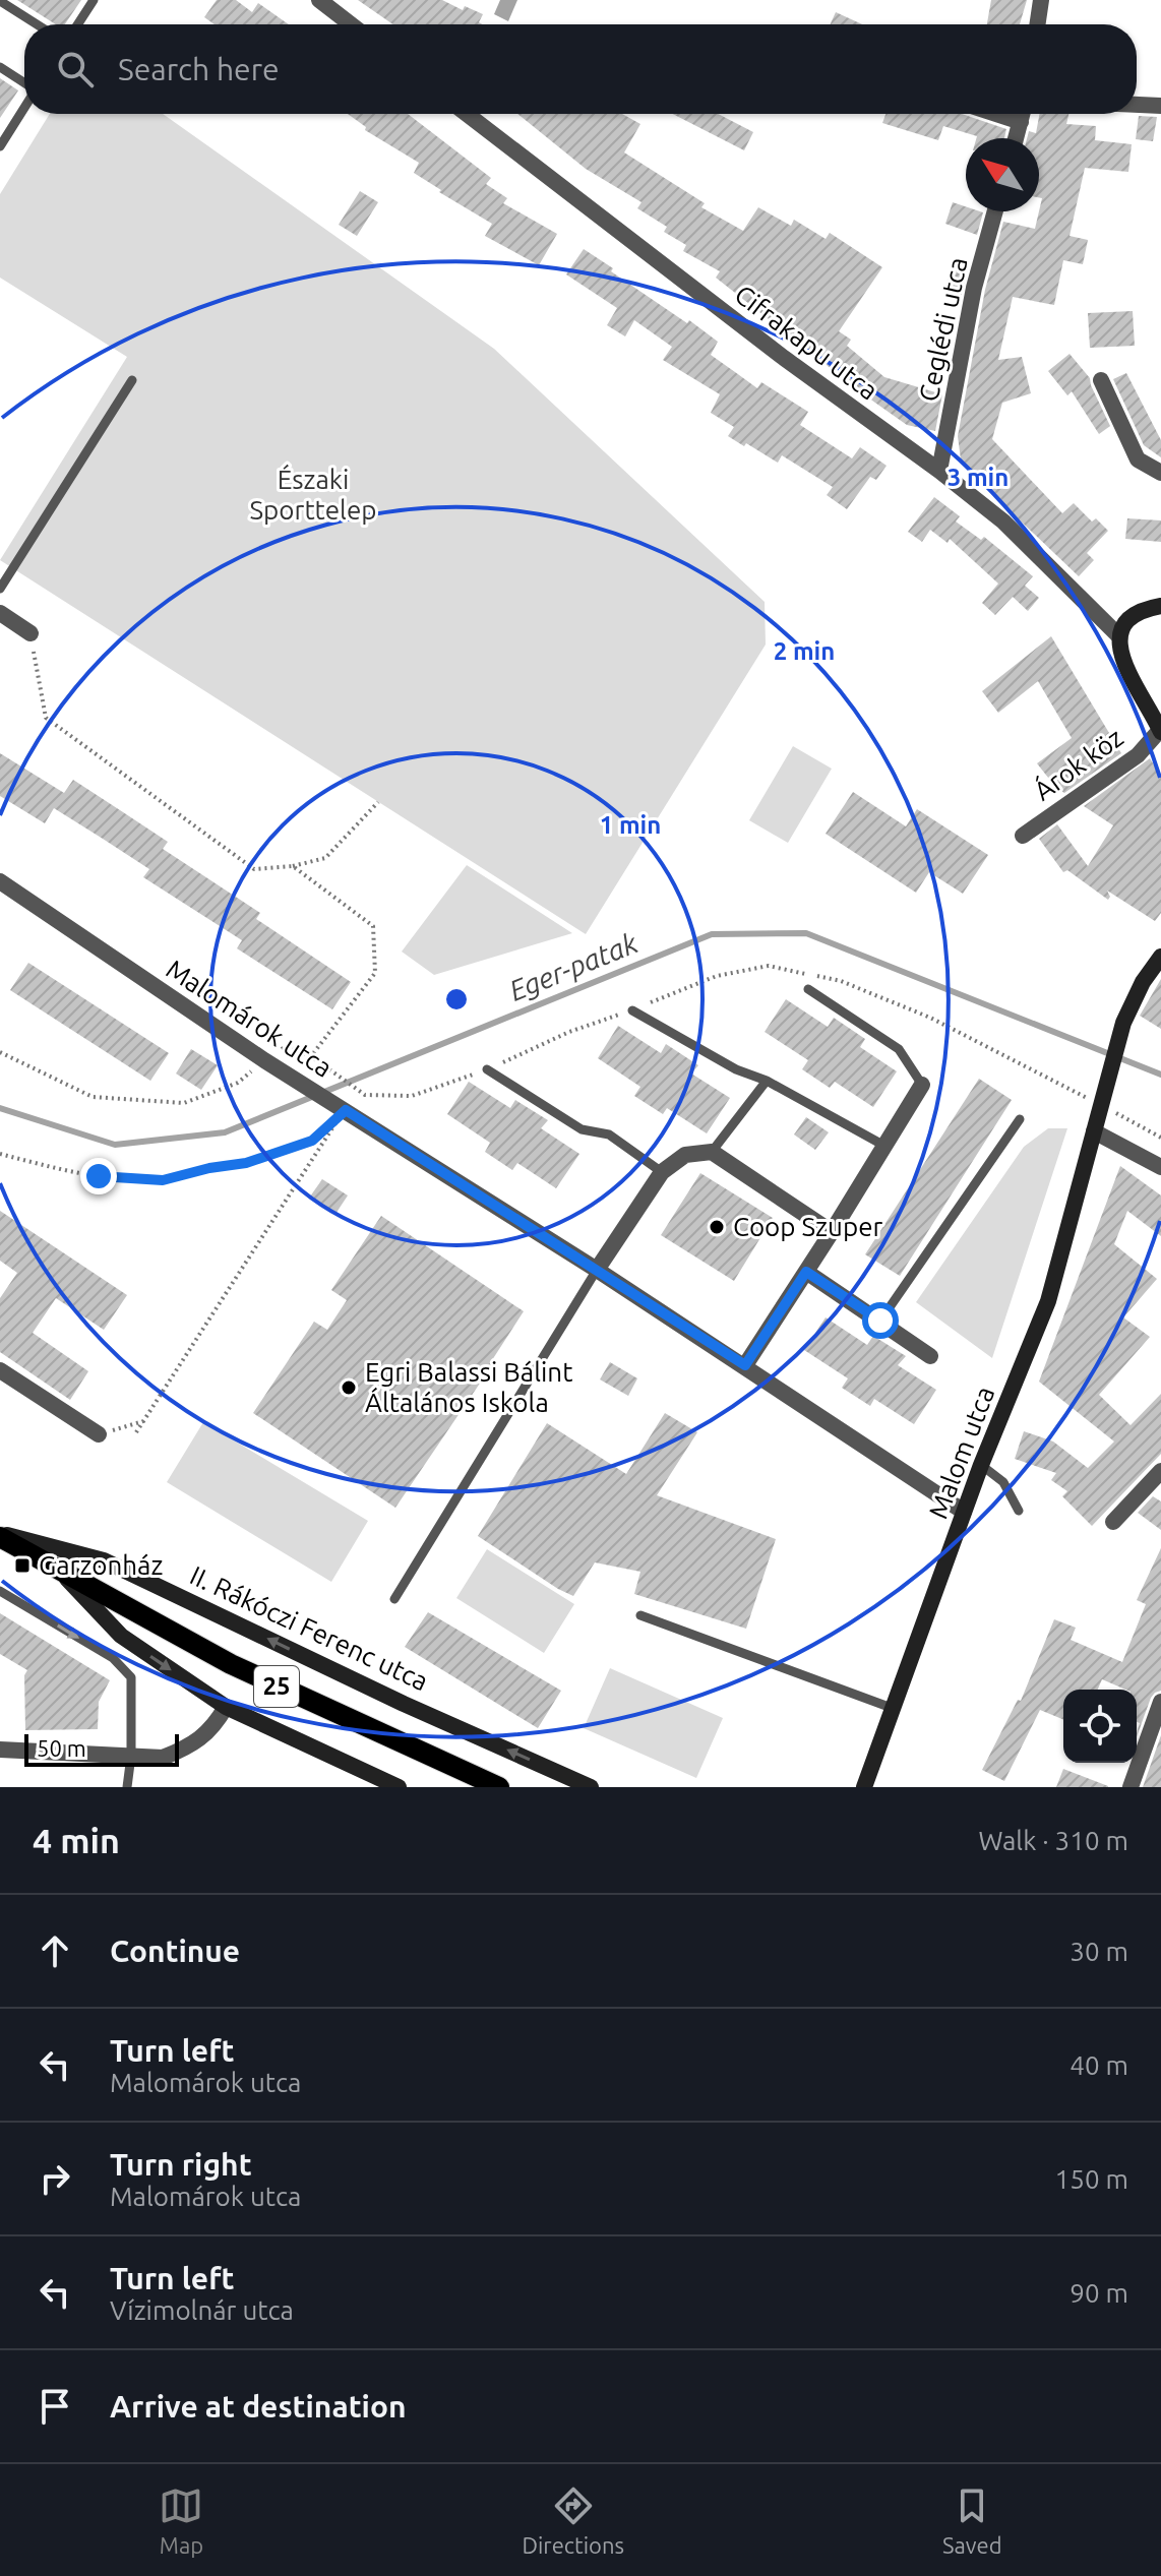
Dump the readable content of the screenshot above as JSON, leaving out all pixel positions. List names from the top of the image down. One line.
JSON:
{"streets":{"main road":["Malom utca","II. Rákóczi Ferenc utca","25"],"street":["Ceglédi utca","Cifrakapu utca","Árok köz","Malomárok utca"]},"crossings":[["Ceglédi utca","Cifrakapu utca"],["Malomárok utca","Malom utca"]],"water":["Eger-patak"],"parks":["Északi Sporttelep"],"places":{"other":["Coop Szuper","Egri Balassi Bálint Általános Iskola"],"transit":["Garzonház"]},"scale_bar":"50 m","north":"top left","page":{"search":"Search here","scale":"50 m","heading":["4 min","Walk · 310 m"],"list":[["Continue","30 m"],["Turn left","Malomárok utca","40 m"],["Turn right","Malomárok utca","150 m"],["Turn left","Vízimolnár utca","90 m"],"Arrive at destination"],"nav":["Map","Directions","Saved"]},"rings":["3 min","2 min","1 min"]}
